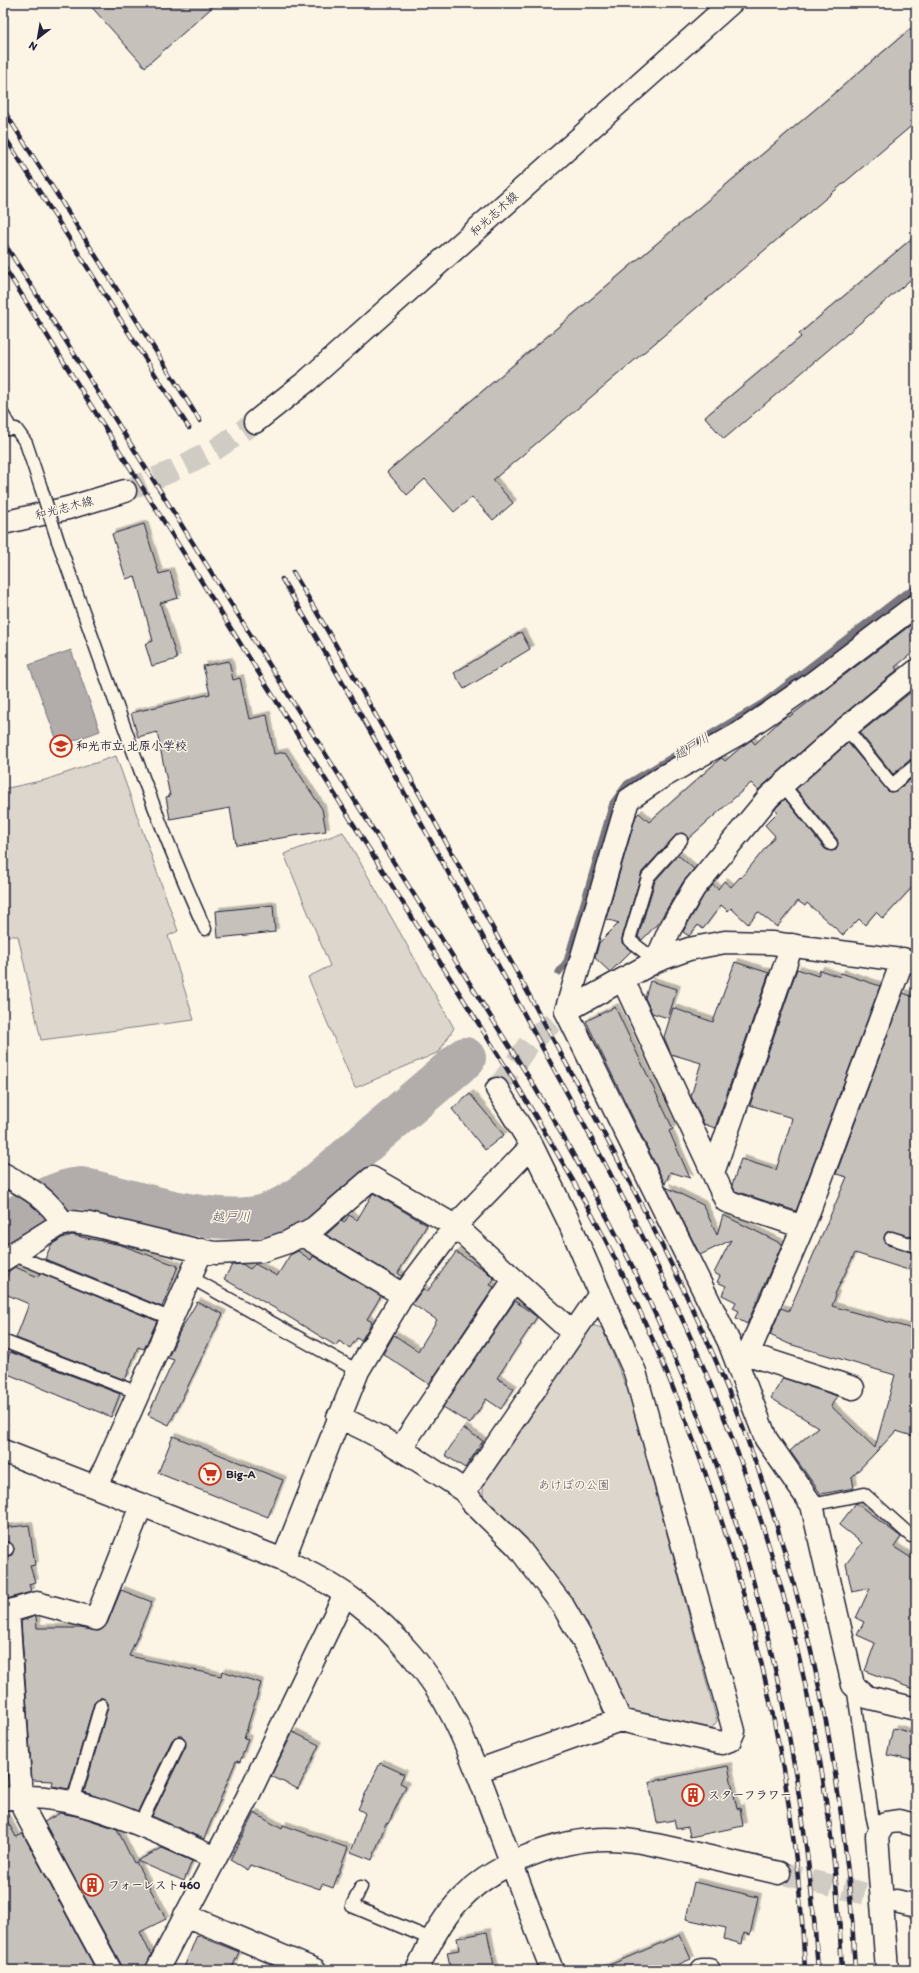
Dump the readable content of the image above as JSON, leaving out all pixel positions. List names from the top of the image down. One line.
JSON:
{"streets":{"street":["和光志木線"]},"water":["越戸川"],"parks":["あけぼの公園"],"places":{"school or university":["和光市立 北原小学校"],"supermarket":["Big-A"],"building":["スターフラワー","フォーレスト460"]},"north":"bottom left"}
